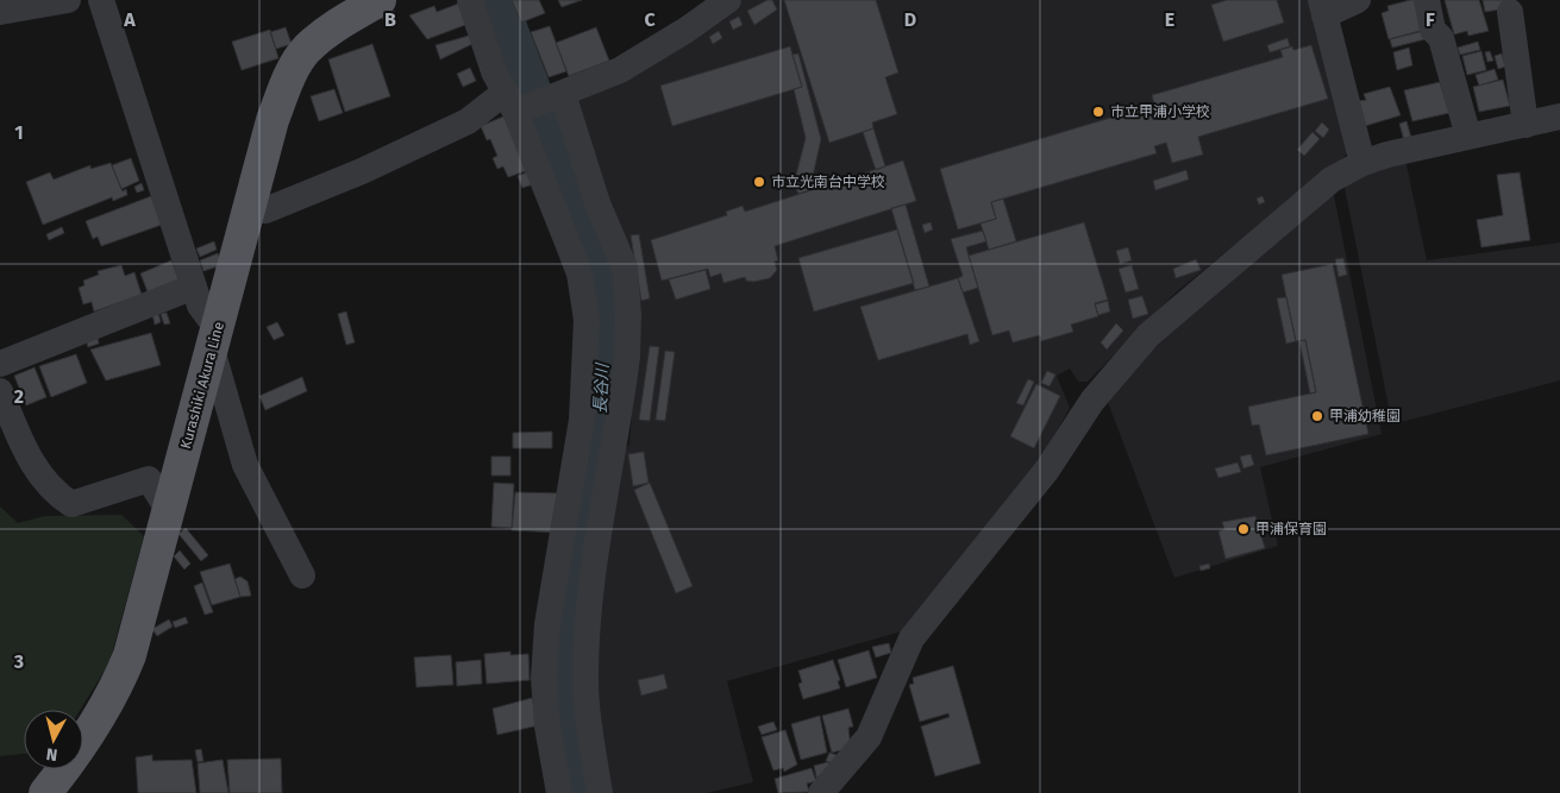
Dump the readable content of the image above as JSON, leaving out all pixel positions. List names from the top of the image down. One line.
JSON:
{"streets":{"main road":["Kurashiki Akura Line"]},"water":["長谷川"],"places":["市立甲浦小学校","市立光南台中学校","甲浦幼稚園","甲浦保育園"],"north":"bottom","grid":{"columns":["A","B","C","D","E","F"],"rows":["1","2","3"]}}
